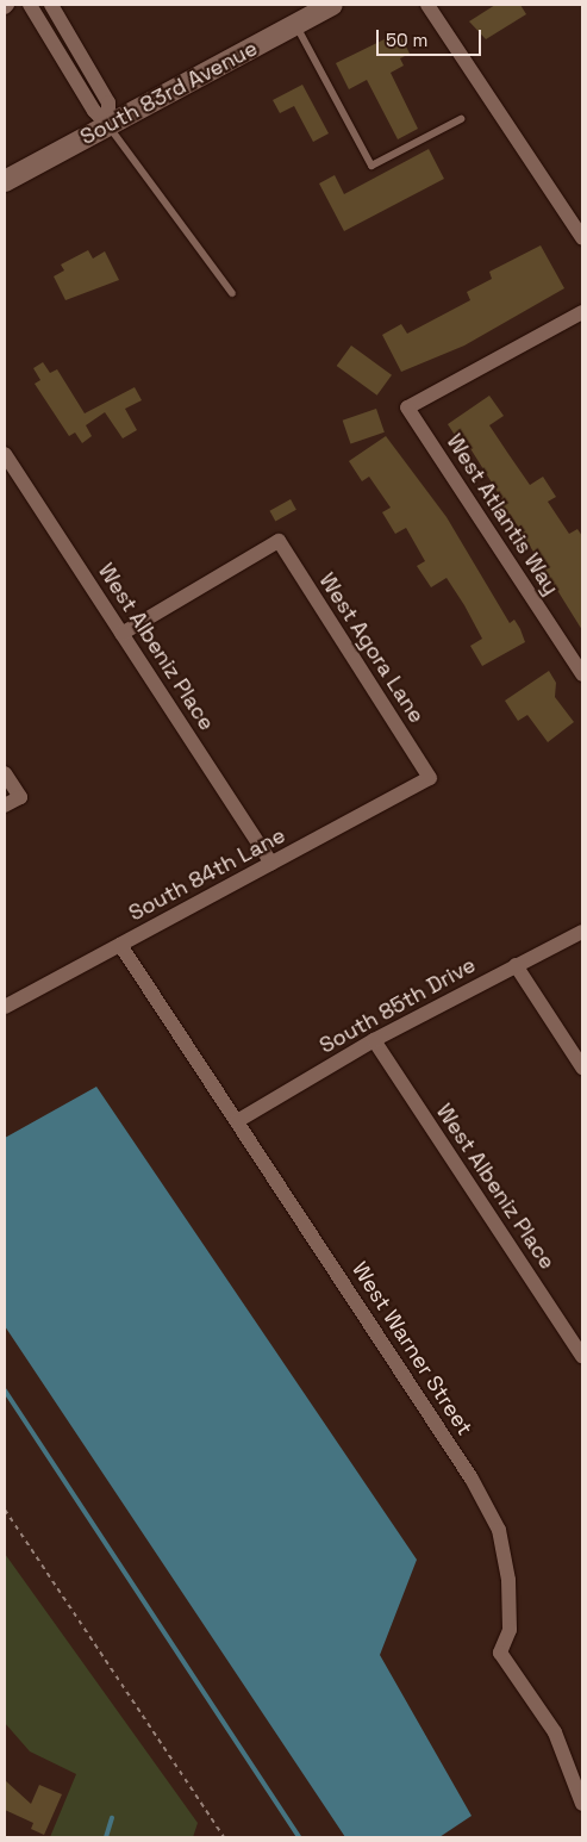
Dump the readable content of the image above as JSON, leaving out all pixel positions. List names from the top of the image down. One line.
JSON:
{"streets":{"main road":["South 83rd Avenue"],"street":["West Atlantis Way","West Albeniz Place","West Agora Lane","South 84th Lane","South 85th Drive","West Warner Street"]},"crossings":[["West Albeniz Place","West Agora Lane"],["West Albeniz Place","South 84th Lane"],["West Albeniz Place","South 85th Drive"],["West Agora Lane","South 84th Lane"],["South 84th Lane","West Warner Street"],["South 85th Drive","West Warner Street"]],"scale_bar":"50 m"}
